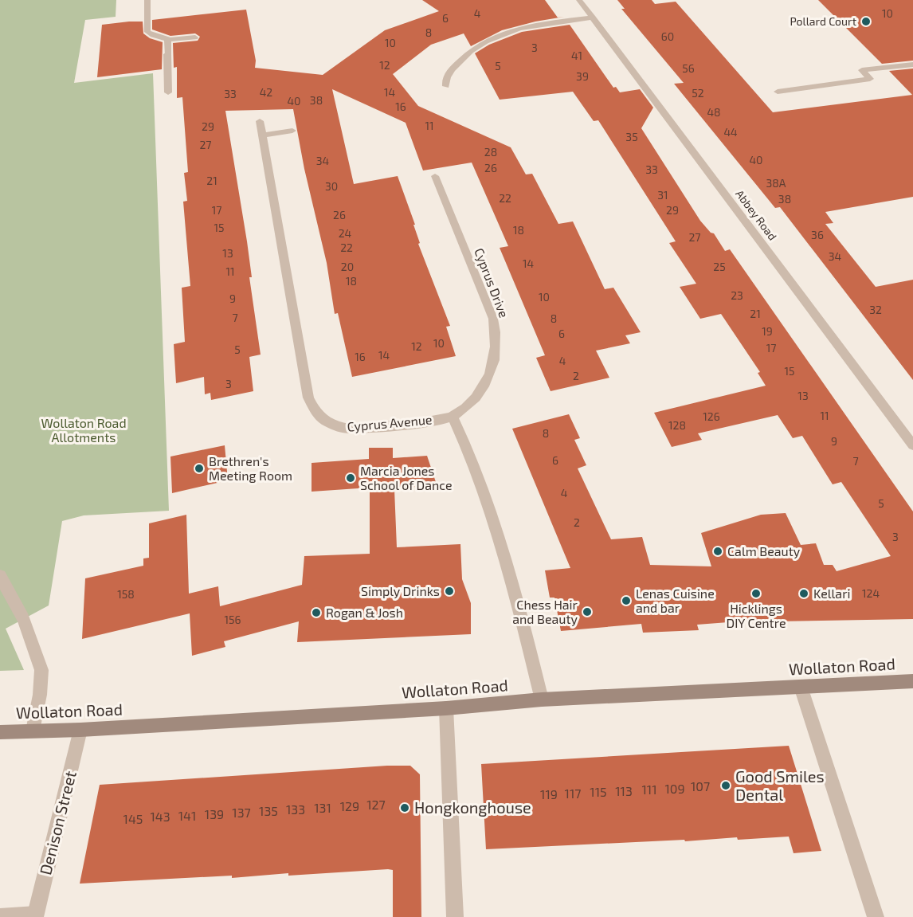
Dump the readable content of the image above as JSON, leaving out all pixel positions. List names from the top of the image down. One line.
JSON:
{"streets":{"main road":["Wollaton Road"],"street":["Abbey Road","Cyprus Drive","Cyprus Avenue","Denison Street"]},"crossings":[["Cyprus Drive","Cyprus Avenue"],["Wollaton Road","Denison Street"]],"parks":["Wollaton Road Allotments"],"places":["Pollard Court","Brethren's Meeting Room","Marcia Jones School of Dance","Calm Beauty","Simply Drinks","Hicklings DIY Centre","Kellari","Lenas Cuisine and bar","Chess Hair and Beauty","Rogan & Josh","Good Smiles Dental","Hongkonghouse"],"house_numbers":["4","10","6","8","60","10","3","41","12","5","56","39","42","14","52","33","38","40","16","48","11","29","44","35","27","28","40","34","26","33","21","38A","30","31","22","38","17","29","26","15","18","24","36","27","22","13","34","14","20","25","11","18","23","10","9","32","21","7","8","19","6","10","12","17","5","14","16","4","15","2","3","13","11","126","128","8","9","6","7","4","5","2","3","124","158","156","107","109","111","113","115","117","119","127","129","131","133","135","137","139","141","143","145"]}
